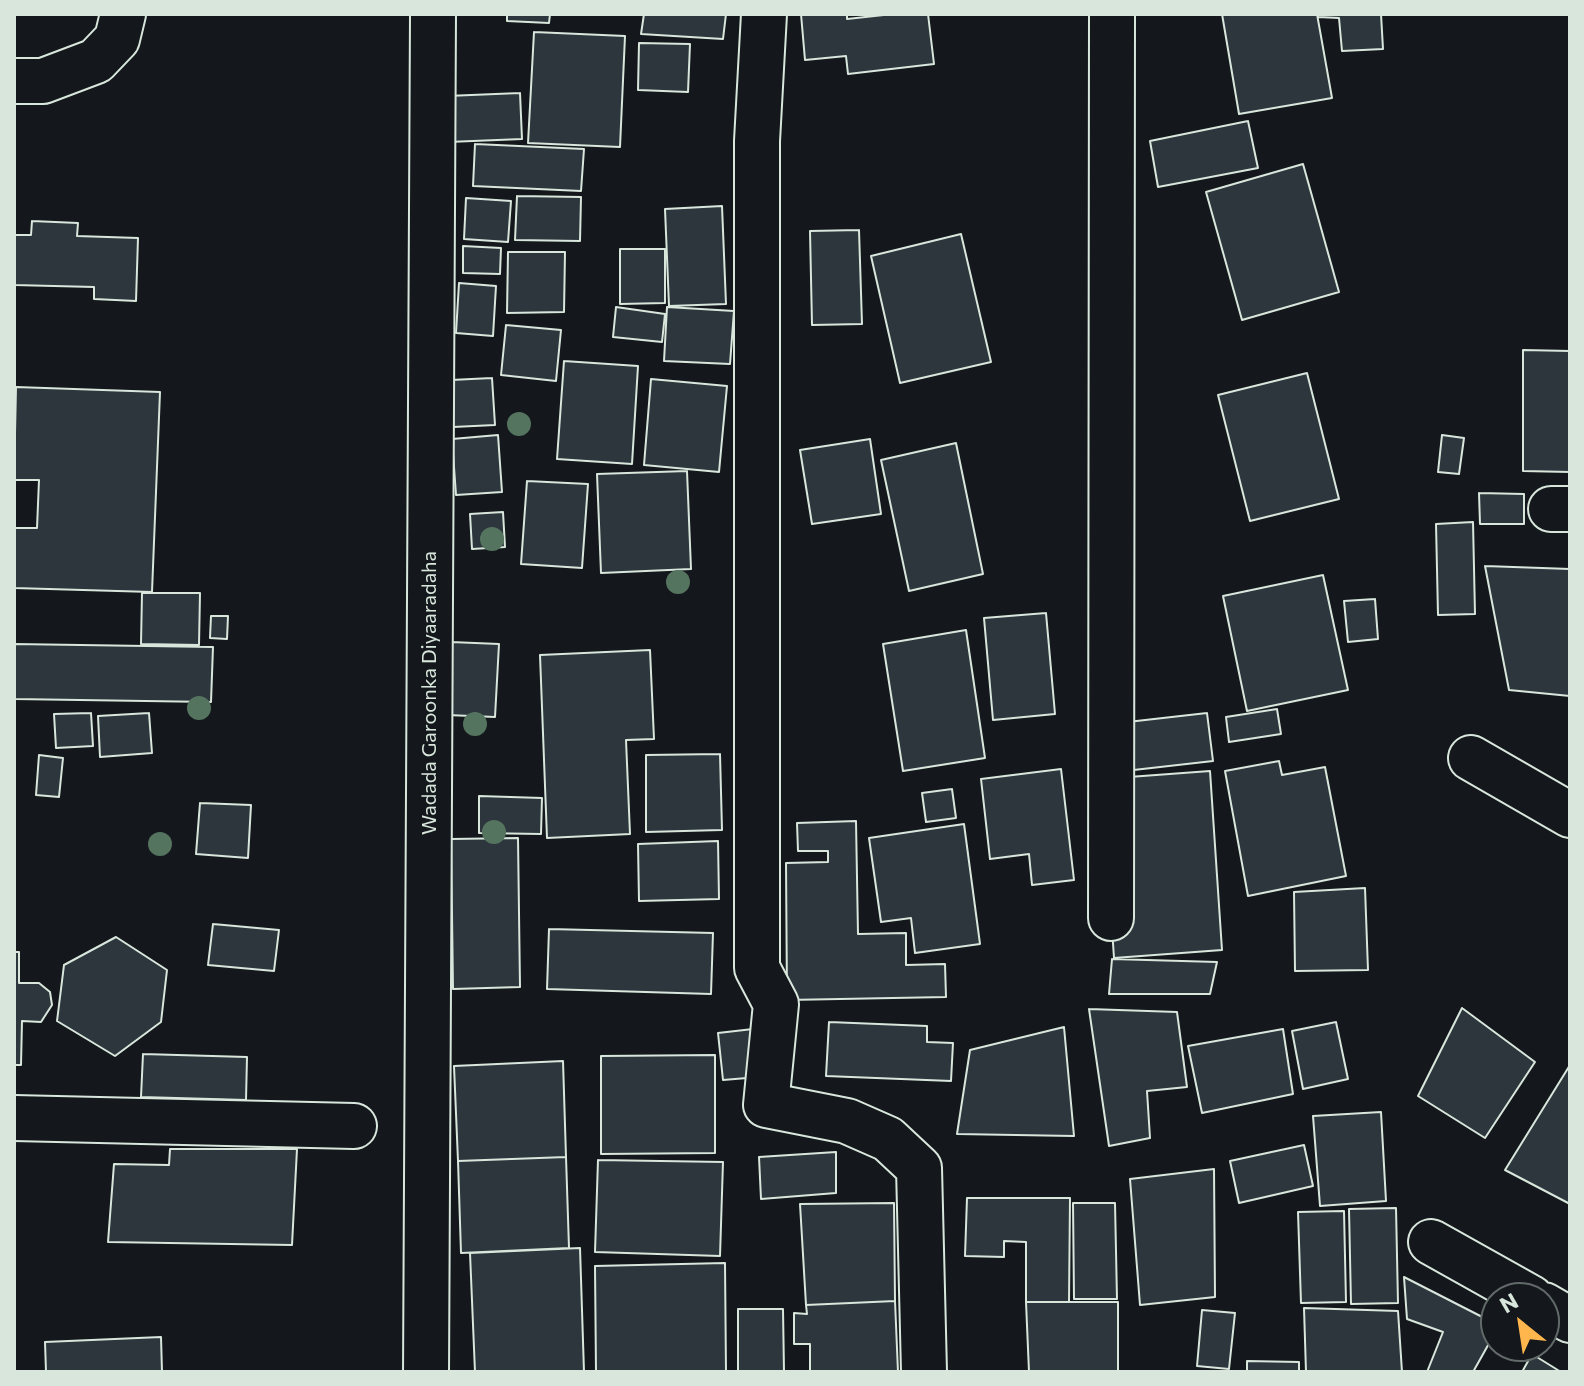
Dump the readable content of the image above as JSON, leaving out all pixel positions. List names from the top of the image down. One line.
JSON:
{"streets":{"street":["Wadada Garoonka Diyaaradaha"]},"north":"top left"}
